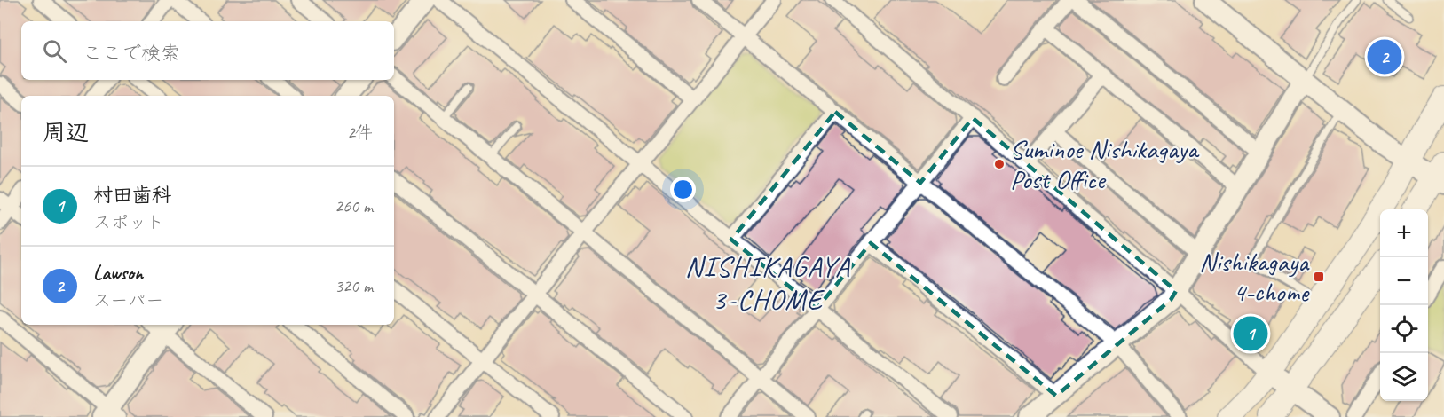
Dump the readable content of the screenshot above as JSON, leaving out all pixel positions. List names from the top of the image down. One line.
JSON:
{"districts":["NISHIKAGAYA 3-CHOME"],"places":{"other":["Suminoe Nishikagaya Post Office"],"transit":["Nishikagaya 4-chome"]},"page":{"search":"ここで検索","pins":["2","1"],"heading":["周辺","2件"],"list":[{"mark":"1","name":"村田歯科","note":"スポット","value":"260 m"},{"mark":"2","name":"Lawson","note":"スーパー","value":"320 m"}],"map_buttons":["+","−"]}}
